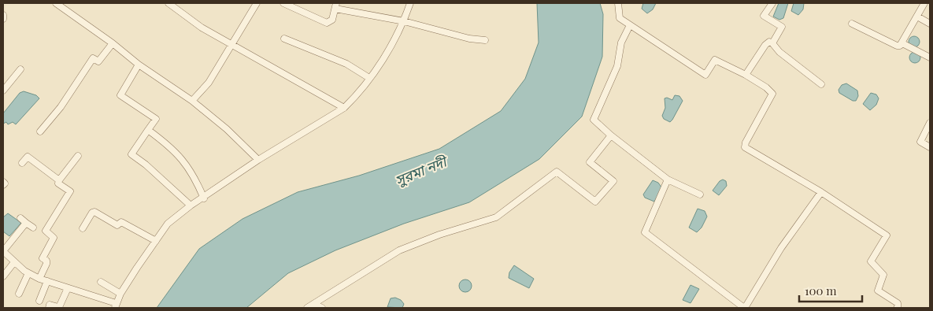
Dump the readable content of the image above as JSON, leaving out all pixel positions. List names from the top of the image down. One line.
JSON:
{"water":["সুরমা নদী"],"scale_bar":"100 m"}
